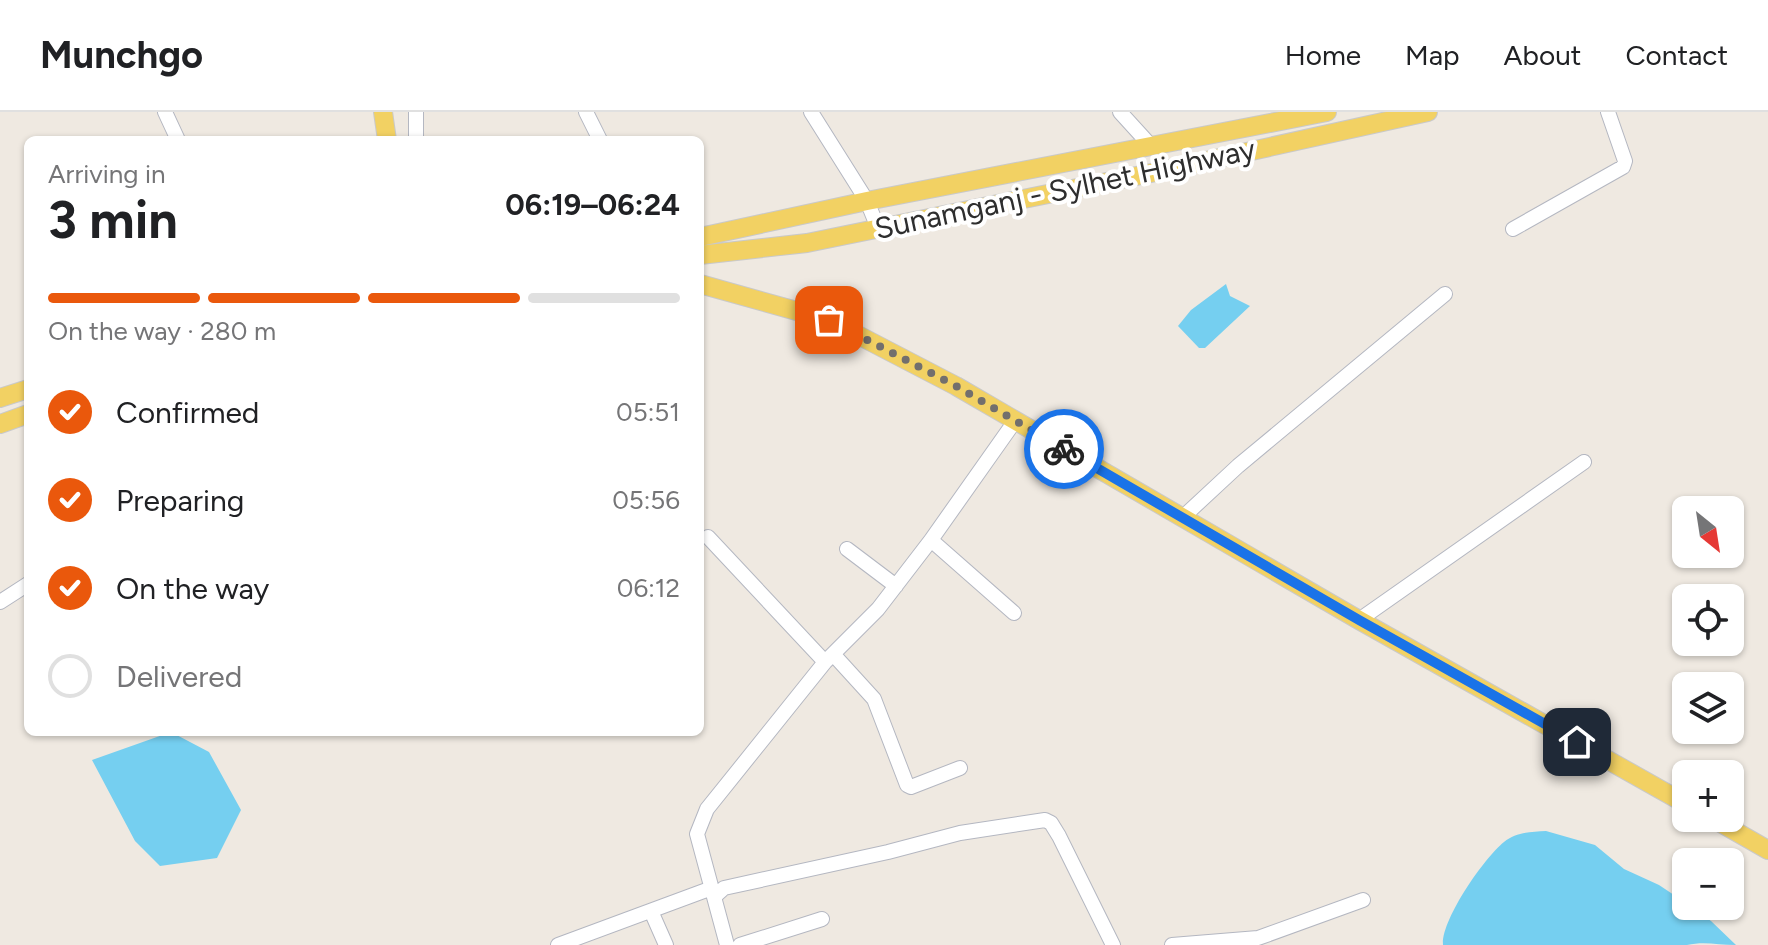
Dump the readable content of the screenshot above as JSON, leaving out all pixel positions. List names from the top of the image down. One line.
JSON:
{"streets":{"main road":["Sunamganj - Sylhet Highway"]},"north":"bottom right","page":{"header":"Munchgo","nav":["Home","Map","About","Contact"],"heading":["3 min","Arriving in","06:19–06:24"],"bar":"On the way · 280 m","list":[["Confirmed","05:51"],["Preparing","05:56"],["On the way","06:12"],"Delivered"],"map_buttons":["+","−"]}}
